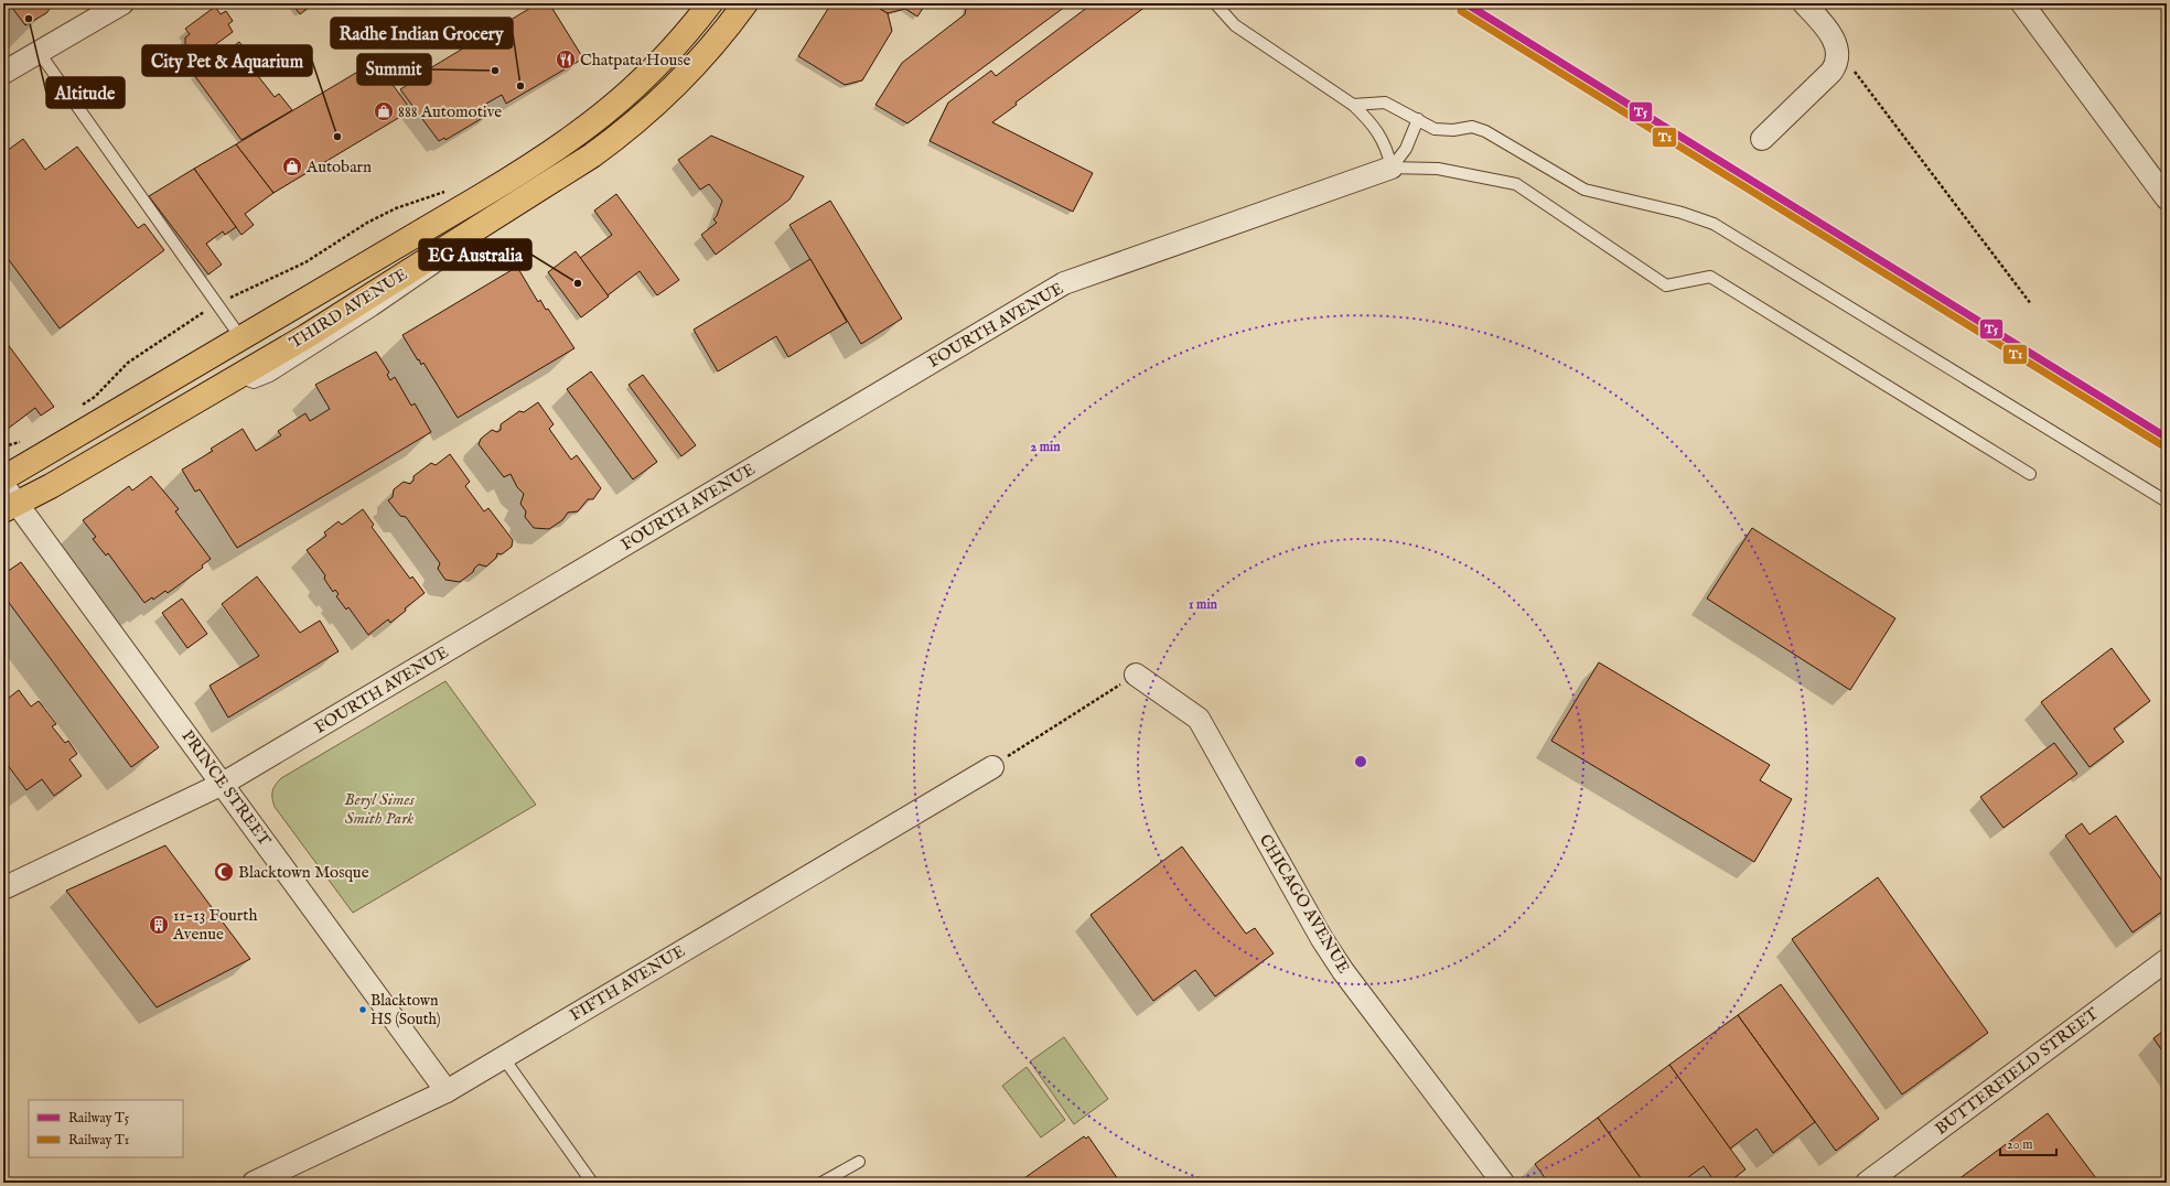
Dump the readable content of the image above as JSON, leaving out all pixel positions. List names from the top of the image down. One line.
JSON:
{"streets":{"main road":["THIRD AVENUE"],"street":["FOURTH AVENUE","PRINCE STREET","CHICAGO AVENUE","FIFTH AVENUE","BUTTERFIELD STREET"]},"crossings":[["THIRD AVENUE","PRINCE STREET"],["FOURTH AVENUE","PRINCE STREET"],["PRINCE STREET","FIFTH AVENUE"]],"parks":["Beryl Simes Smith Park"],"places":{"other":["Altitude","Summit","Radhe Indian Grocery","City Pet & Aquarium","EG Australia","Blacktown HS (South)"],"restaurant":["Chatpata House"],"shop":["888 Automotive","Autobarn"],"mosque":["Blacktown Mosque"],"building":["11-13 Fourth Avenue"]},"lines":["rail line T5","rail line T1"],"legend":["Railway T5","Railway T1"],"scale_bar":"20 m","rings":["2 min","1 min"]}
